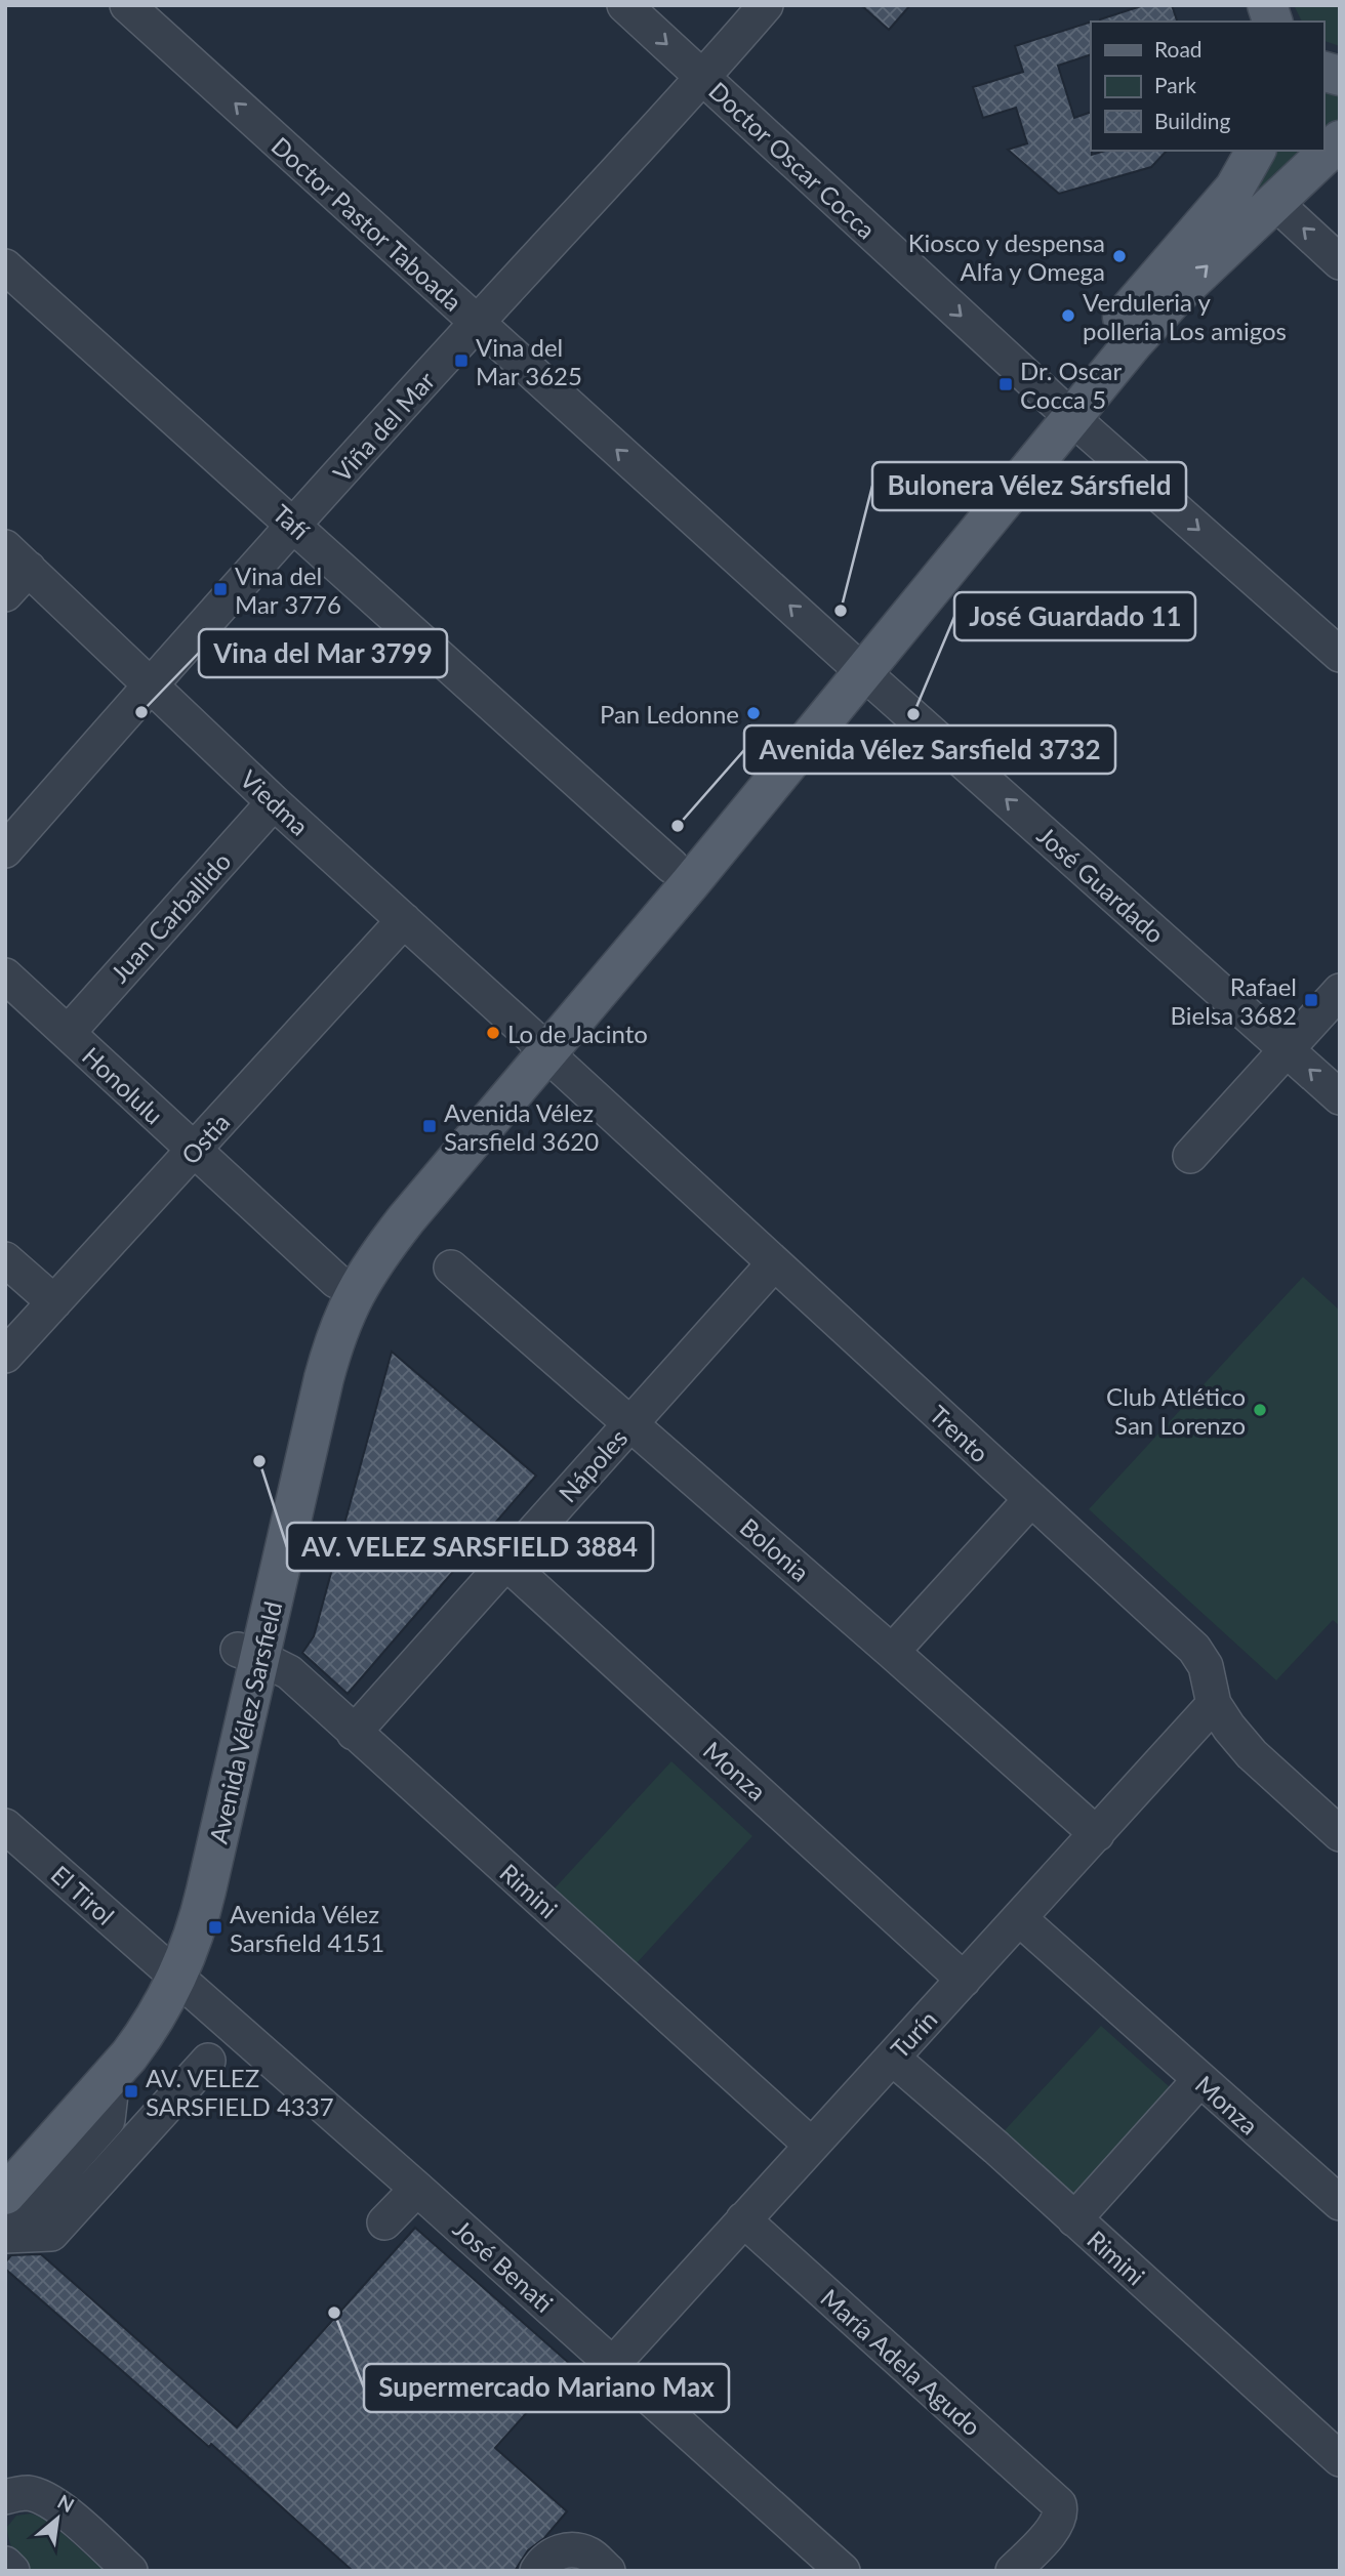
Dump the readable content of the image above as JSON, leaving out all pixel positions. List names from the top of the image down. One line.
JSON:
{"streets":{"main road":["Avenida Vélez Sarsfield"],"street":["Doctor Oscar Cocca","Doctor Pastor Taboada","Viña del Mar","Tafí","Viedma","José Guardado","Juan Carballido","Honolulu","Ostia","Trento","Nápoles","Bolonia","Monza","Rimini","El Tirol","Turín","José Benati","María Adela Agudo"]},"crossings":[["Doctor Oscar Cocca","Viña del Mar"],["Doctor Oscar Cocca","Avenida Vélez Sarsfield"],["Doctor Pastor Taboada","Viña del Mar"],["Doctor Pastor Taboada","José Guardado"],["Doctor Pastor Taboada","Avenida Vélez Sarsfield"],["Viña del Mar","Tafí"],["Viña del Mar","Viedma"],["Tafí","Avenida Vélez Sarsfield"],["Viedma","Juan Carballido"],["Viedma","Ostia"],["Viedma","Trento"],["Viedma","Avenida Vélez Sarsfield"],["José Guardado","Avenida Vélez Sarsfield"],["Juan Carballido","Honolulu"],["Honolulu","Ostia"],["Honolulu","Avenida Vélez Sarsfield"],["Trento","Nápoles"],["Trento","Avenida Vélez Sarsfield"],["Trento","Turín"],["Nápoles","Bolonia"],["Nápoles","Monza"],["Nápoles","Rimini"],["Bolonia","Turín"],["Avenida Vélez Sarsfield","Rimini"],["Avenida Vélez Sarsfield","El Tirol"],["Avenida Vélez Sarsfield","José Benati"],["Monza","Turín"],["Rimini","Turín"],["El Tirol","José Benati"],["Turín","José Benati"],["Turín","María Adela Agudo"]],"one_way":["Doctor Oscar Cocca","Doctor Pastor Taboada","José Guardado"],"places":{"other":["Kiosco y despensa Alfa y Omega","Verduleria y polleria Los amigos","Bulonera Vélez Sársfield","Vina del Mar 3799","Pan Ledonne","José Guardado 11","Avenida Vélez Sarsfield 3732","Lo de Jacinto","Club Atlético San Lorenzo","AV. VELEZ SARSFIELD 3884","Supermercado Mariano Max"],"transit":["Vina del Mar 3625","Dr. Oscar Cocca 5","Vina del Mar 3776","Rafael Bielsa 3682","Avenida Vélez Sarsfield 3620","Avenida Vélez Sarsfield 4151","AV. VELEZ SARSFIELD 4337"]},"legend":["Road","Park","Building"],"north":"top right"}
